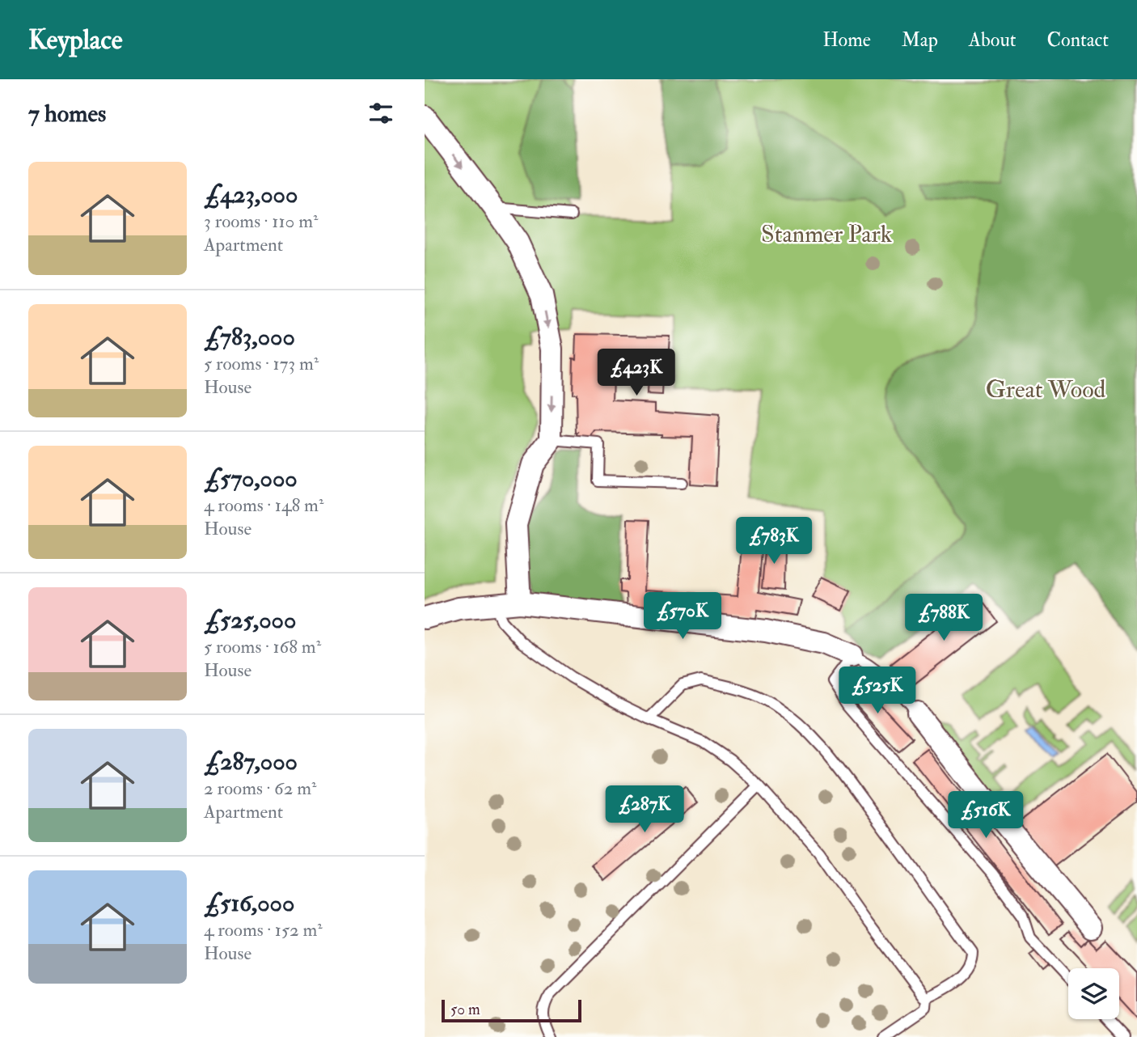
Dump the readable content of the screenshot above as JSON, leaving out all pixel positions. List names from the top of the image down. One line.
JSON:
{"parks":["Stanmer Park","Great Wood"],"scale_bar":"50 m","page":{"header":"Keyplace","nav":["Home","Map","About","Contact"],"heading":"7 homes","list":[{"name":"£423,000","note":"3 rooms · 110 m² · Apartment"},{"name":"£783,000","note":"5 rooms · 173 m² · House"},{"name":"£570,000","note":"4 rooms · 148 m² · House"},{"name":"£525,000","note":"5 rooms · 168 m² · House"},{"name":"£287,000","note":"2 rooms · 62 m² · Apartment"},{"name":"£516,000","note":"4 rooms · 152 m² · House"}],"price":["£423K","£783K","£570K","£788K","£525K","£287K","£516K"],"scale":"50 m"}}
